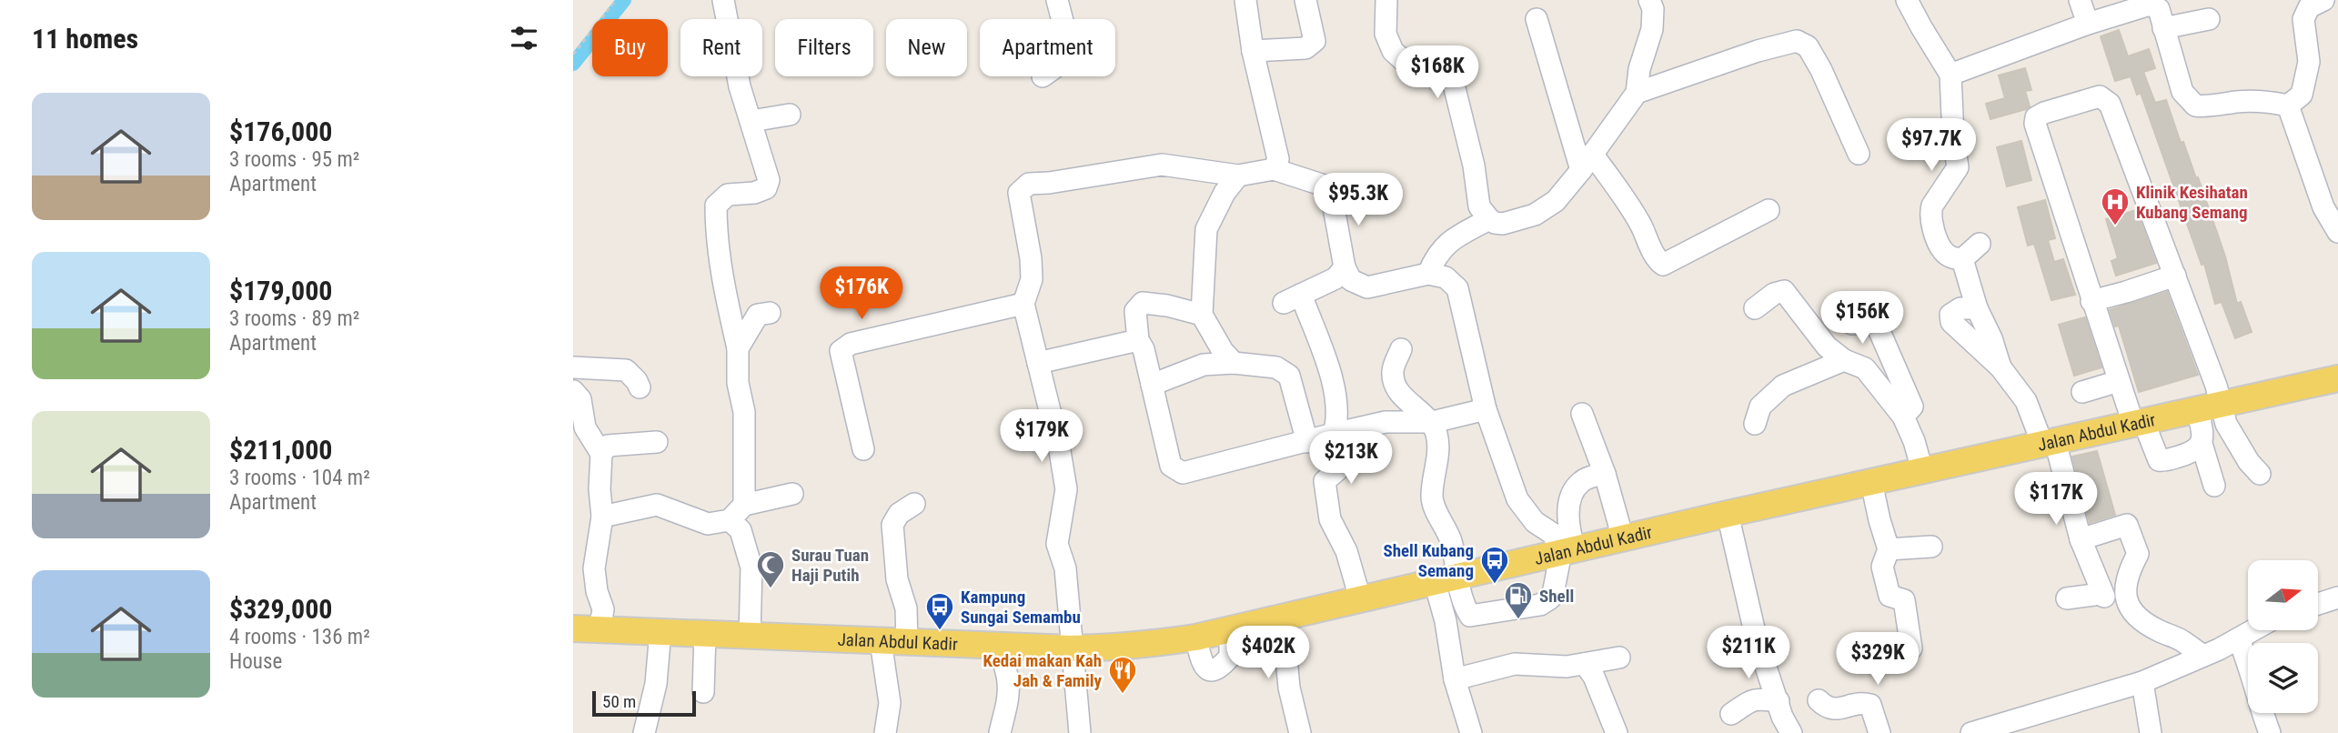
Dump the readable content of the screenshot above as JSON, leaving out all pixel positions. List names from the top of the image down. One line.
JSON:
{"streets":{"main road":["Jalan Abdul Kadir"]},"places":{"hospital":["Klinik Kesihatan Kubang Semang"],"bus stop":["Shell Kubang Semang","Kampung Sungai Semambu"],"mosque":["Surau Tuan Haji Putih"],"fuel station":["Shell"],"restaurant":["Kedai makan Kah Jah & Family"]},"scale_bar":"50 m","north":"right","page":{"heading":"11 homes","chip":["Buy","Rent","Filters","New","Apartment"],"price":["$168K","$97.7K","$95.3K","$176K","$156K","$179K","$213K","$117K","$402K","$211K","$329K"],"list":[{"name":"$176,000","note":"3 rooms · 95 m² · Apartment"},{"name":"$179,000","note":"3 rooms · 89 m² · Apartment"},{"name":"$211,000","note":"3 rooms · 104 m² · Apartment"},{"name":"$329,000","note":"4 rooms · 136 m² · House"}],"scale":"50 m"}}
